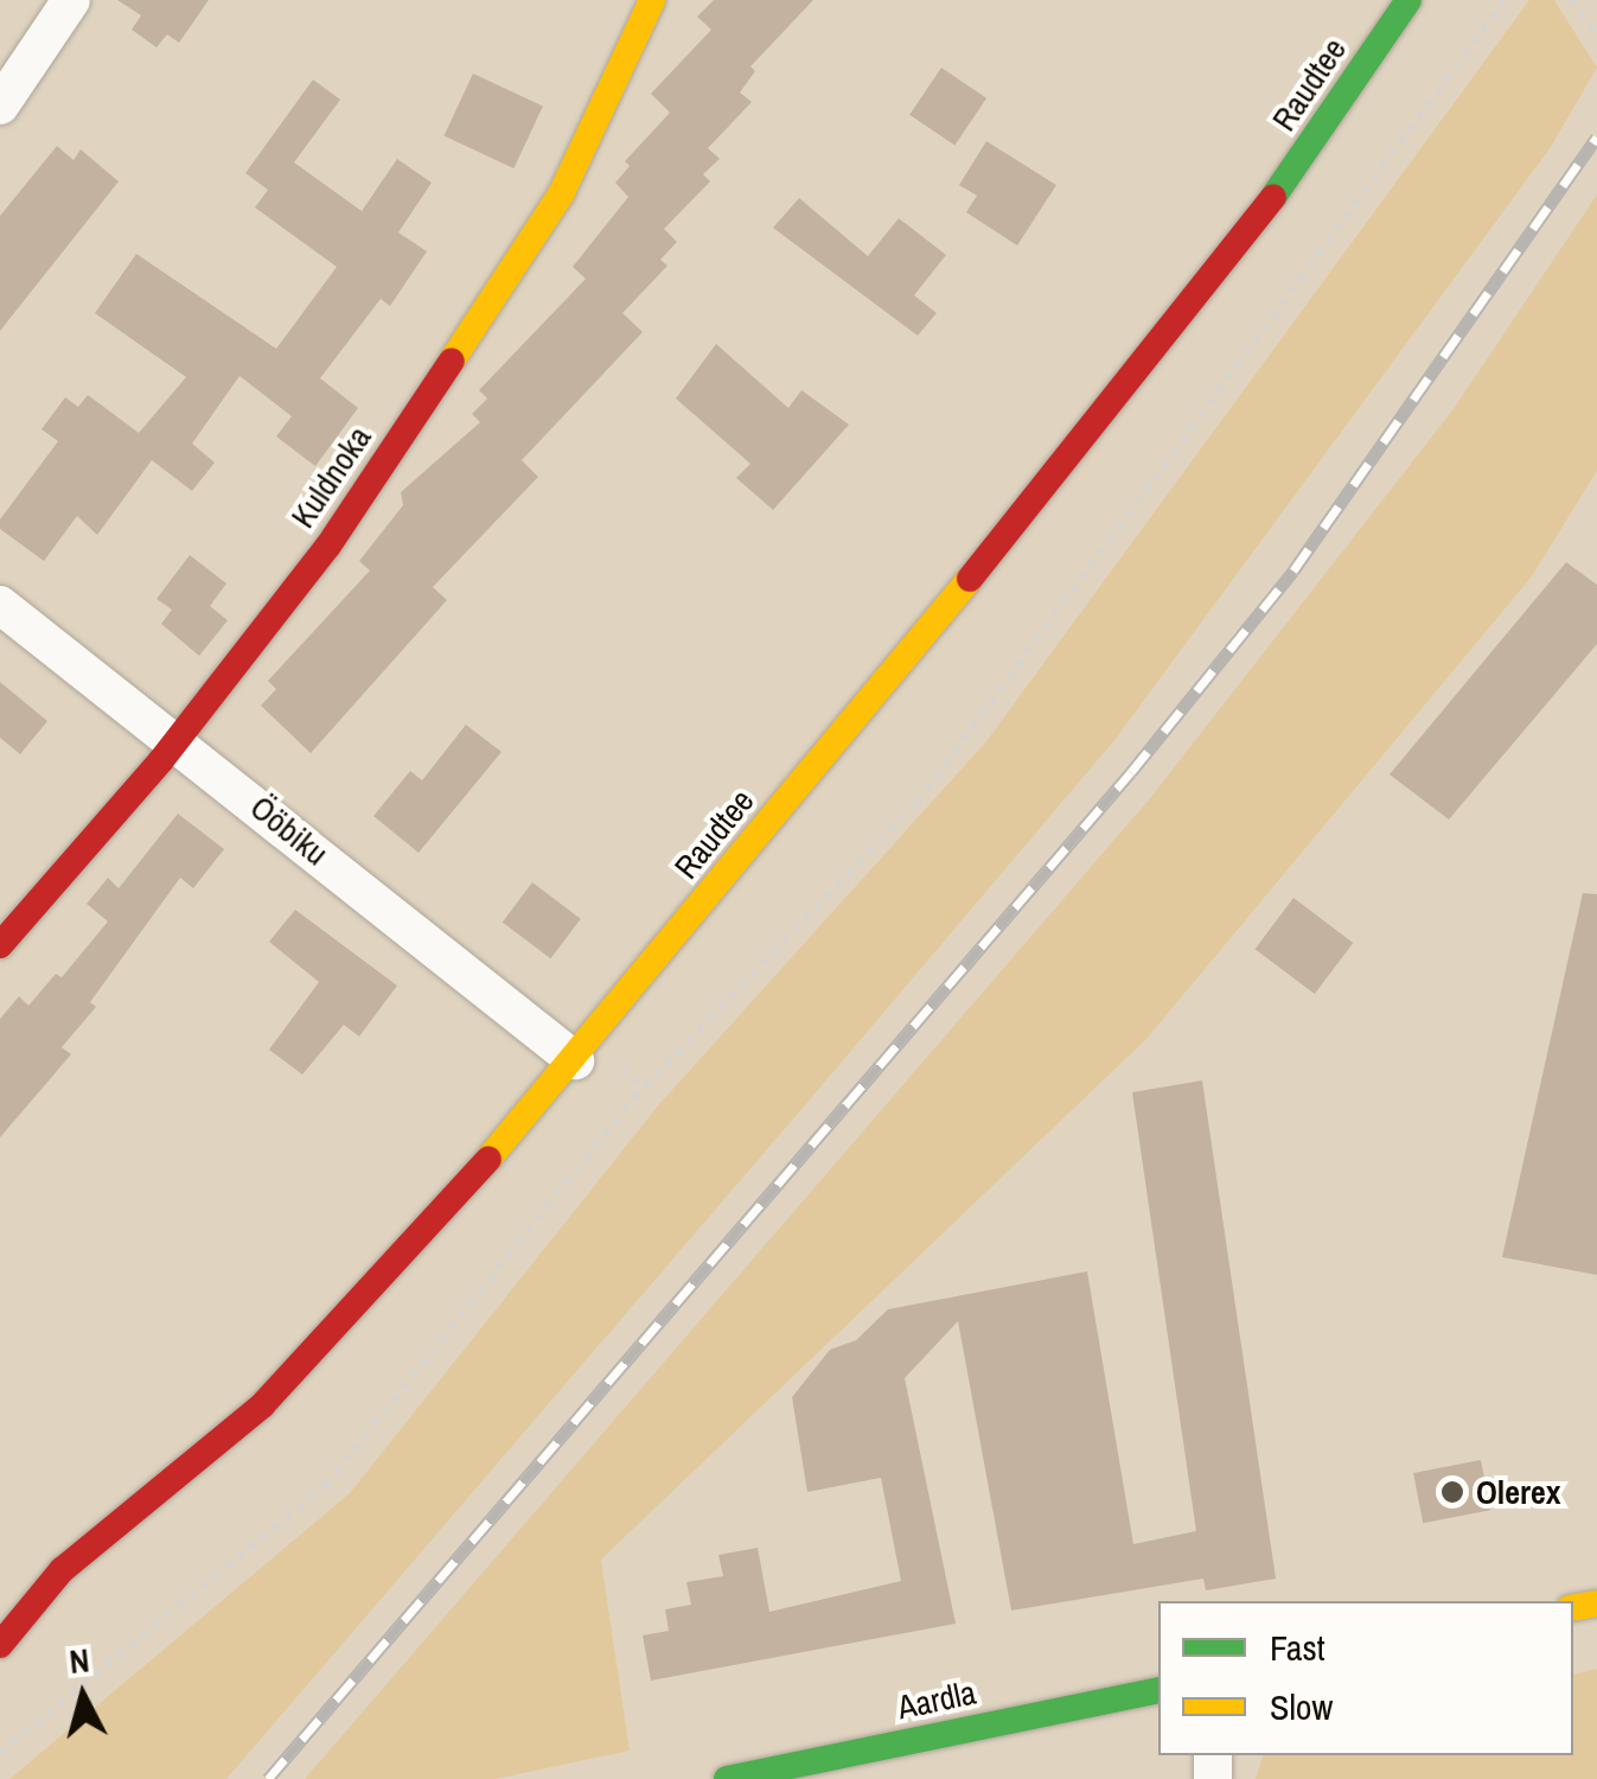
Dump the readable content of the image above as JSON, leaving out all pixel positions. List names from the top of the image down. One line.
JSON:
{"streets":{"street":["Raudtee","Kuldnoka","Ööbiku","Aardla"]},"crossings":[["Raudtee","Ööbiku"],["Kuldnoka","Ööbiku"]],"places":["Olerex"],"legend":["Fast","Slow"],"north":"top"}
